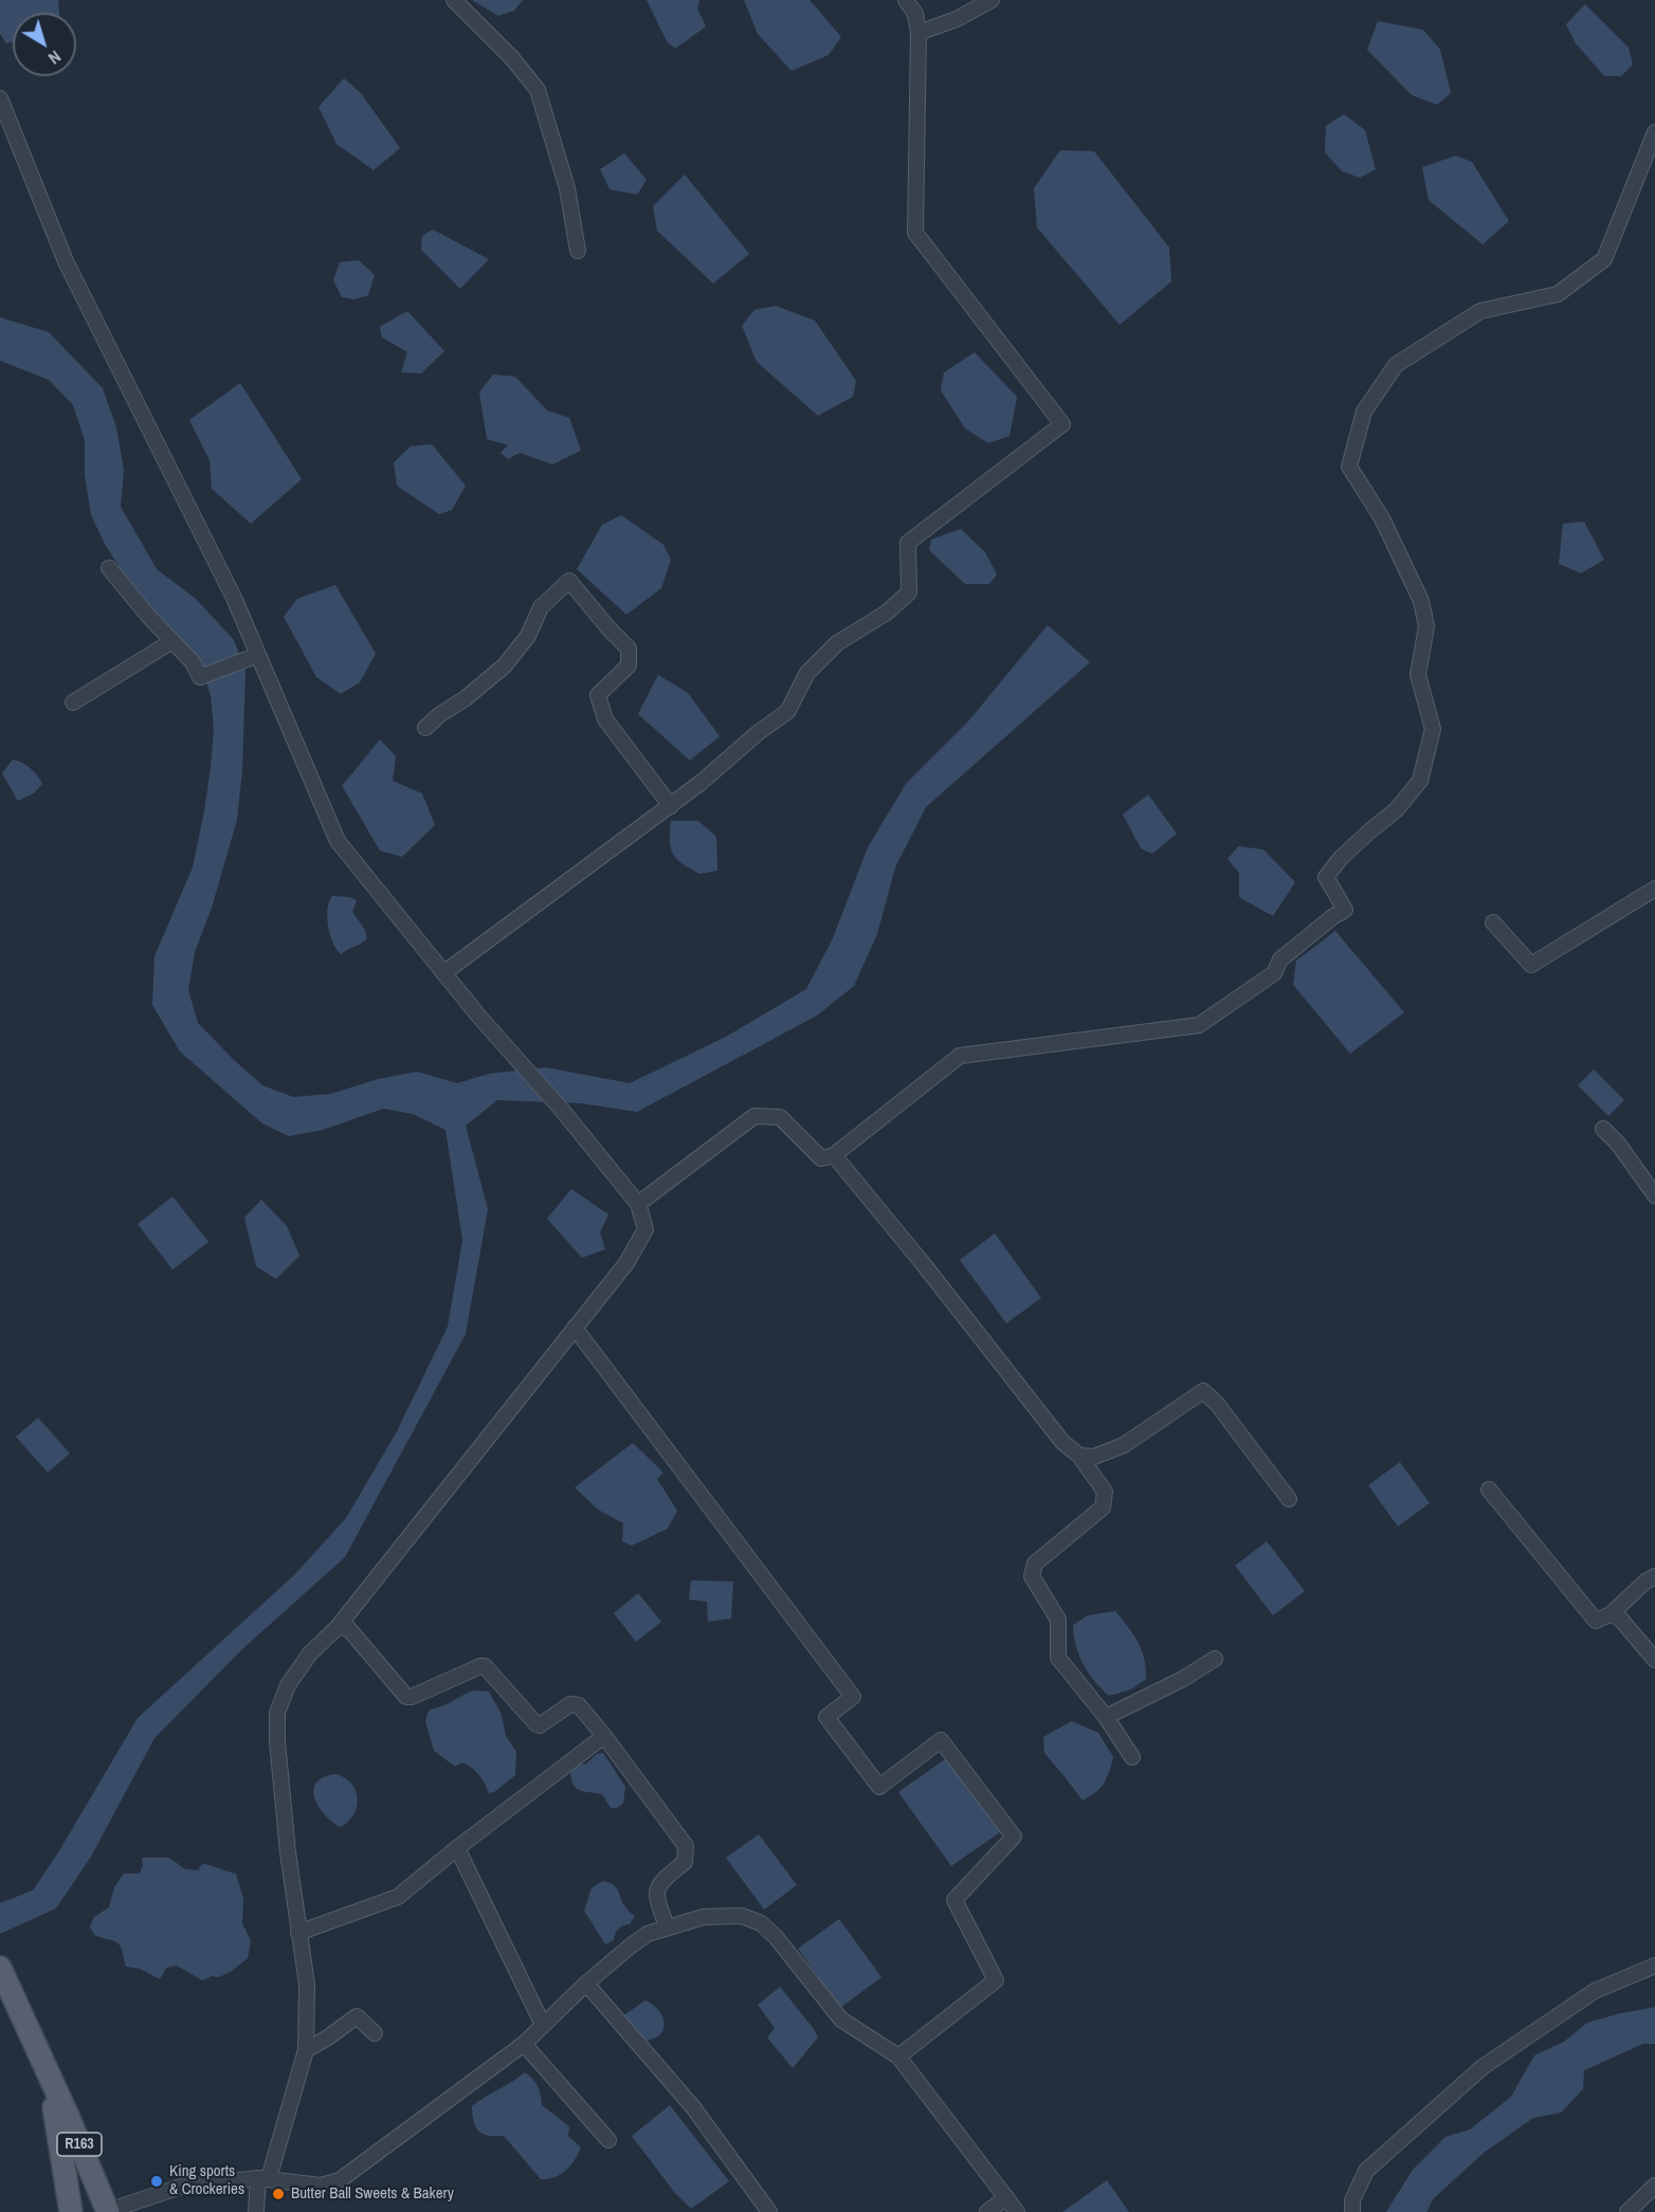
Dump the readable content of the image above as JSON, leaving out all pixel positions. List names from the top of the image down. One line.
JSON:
{"streets":{"main road":["R163"]},"places":["King sports & Crockeries","Butter Ball Sweets & Bakery"],"north":"bottom right"}
